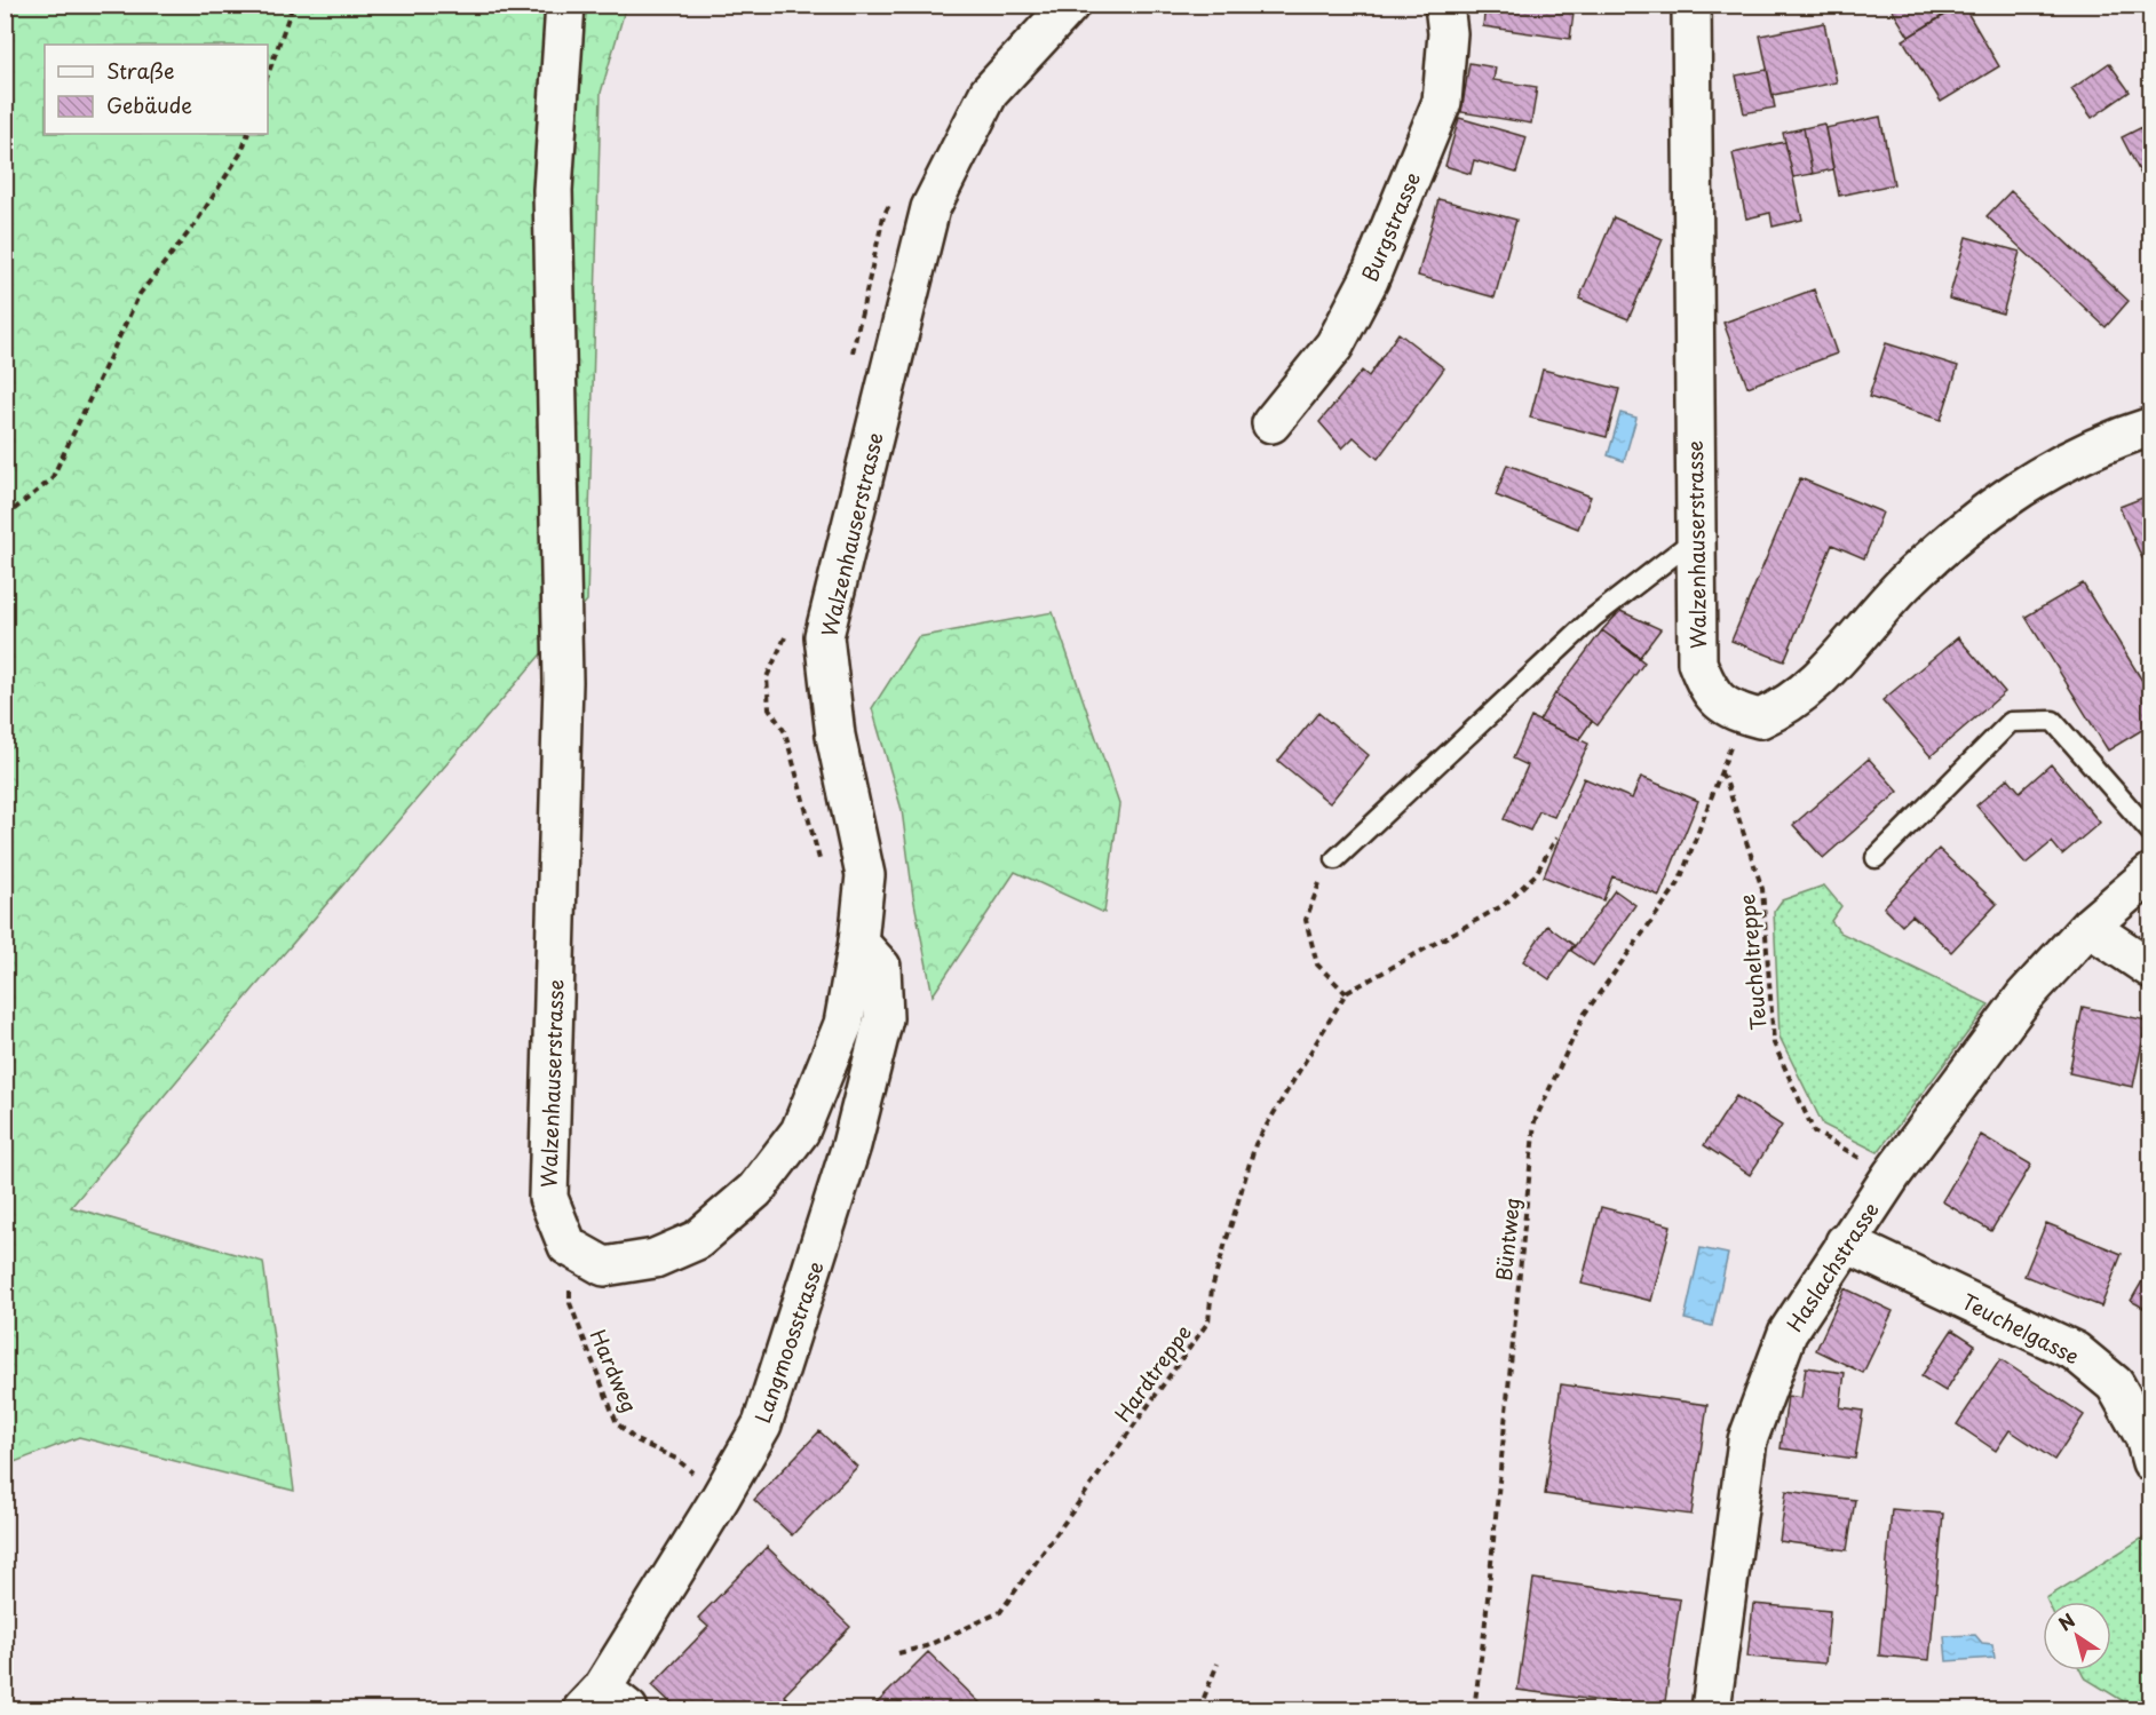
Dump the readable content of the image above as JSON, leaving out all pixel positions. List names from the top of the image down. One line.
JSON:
{"streets":{"street":["Burgstrasse","Walzenhauserstrasse","Haslachstrasse","Teuchelgasse","Langmoosstrasse"],"path":["Teucheltreppe","Büntweg","Hardweg","Hardtreppe"]},"crossings":[["Walzenhauserstrasse","Langmoosstrasse"],["Walzenhauserstrasse","Hardweg"],["Teucheltreppe","Büntweg"],["Teucheltreppe","Haslachstrasse"],["Haslachstrasse","Teuchelgasse"],["Langmoosstrasse","Hardweg"]],"legend":["Straße","Gebäude"],"north":"top left"}
